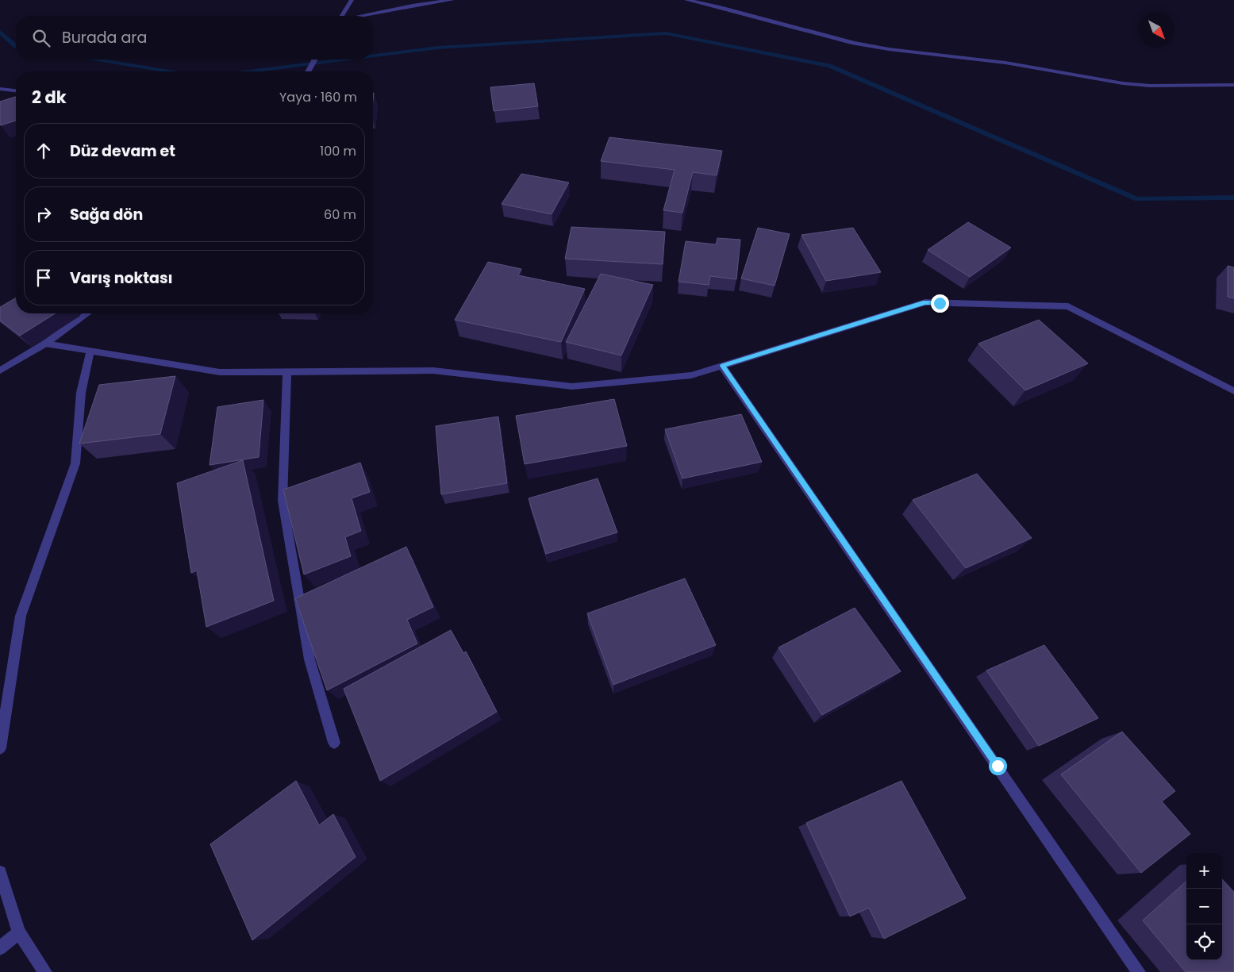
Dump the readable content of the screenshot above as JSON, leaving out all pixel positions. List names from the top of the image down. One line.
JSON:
{"north":"bottom right","page":{"search":"Burada ara","heading":["2 dk","Yaya · 160 m"],"list":[["Düz devam et","100 m"],["Sağa dön","60 m"],"Varış noktası"],"map_buttons":["+","−"]}}
